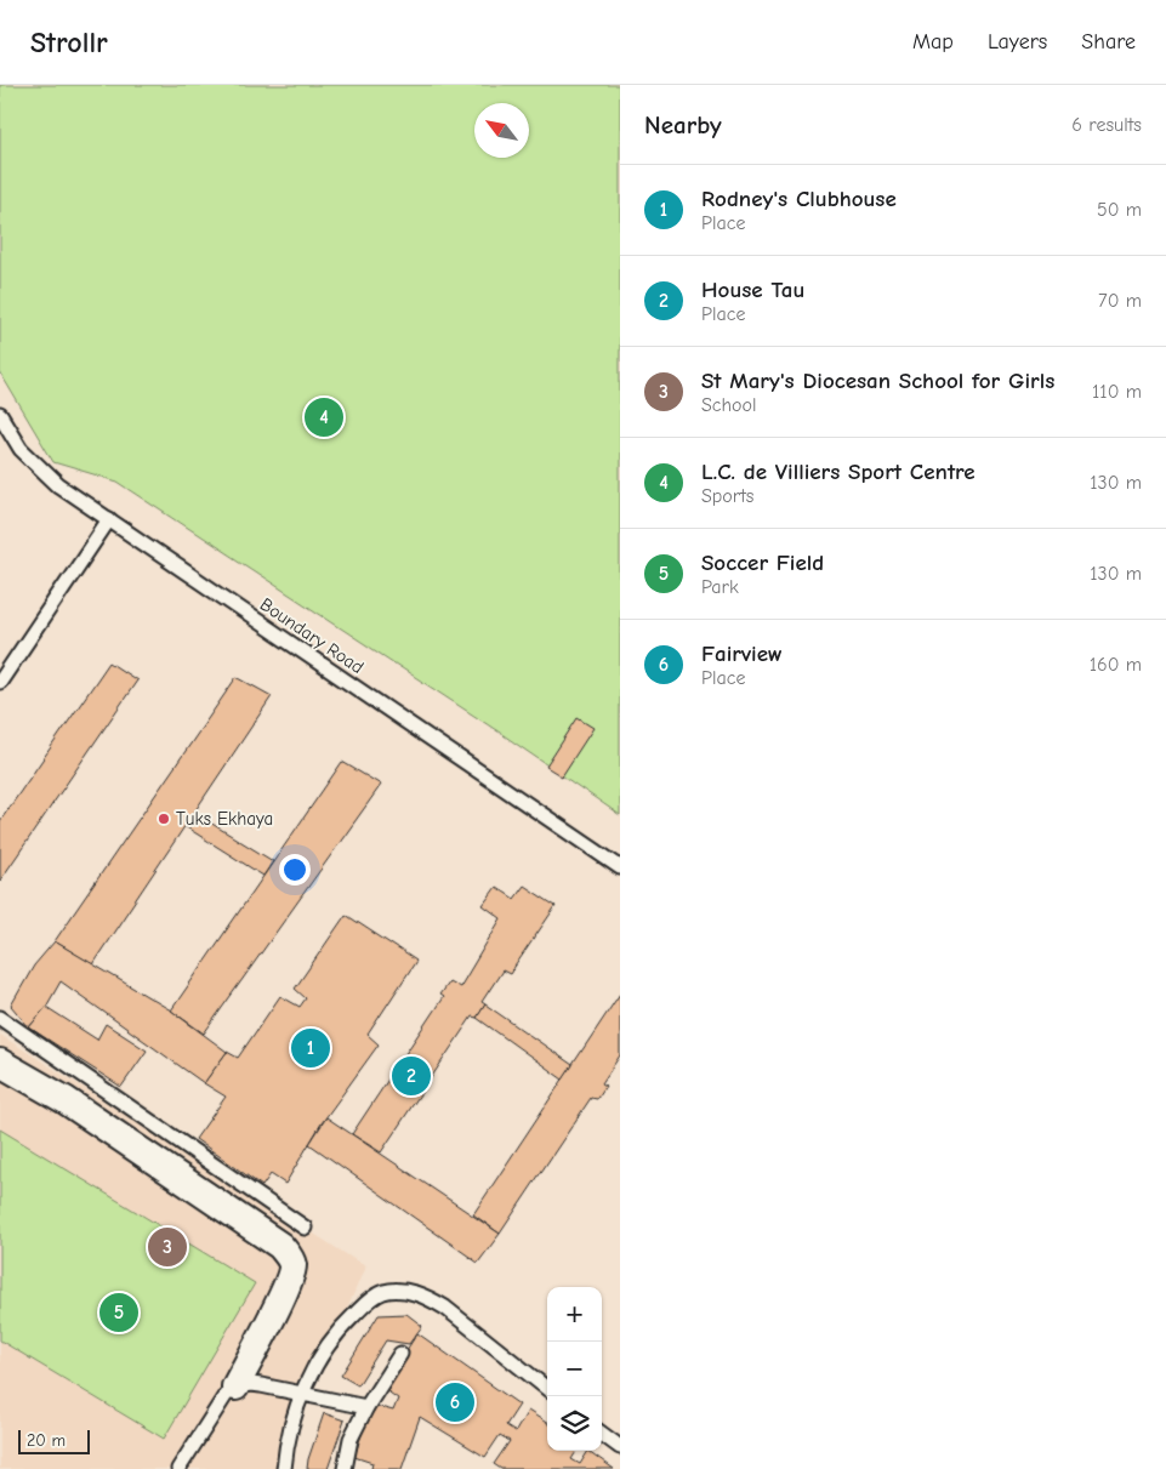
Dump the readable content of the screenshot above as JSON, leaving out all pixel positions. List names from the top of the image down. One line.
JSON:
{"streets":{"lane":["Boundary Road"]},"places":["Tuks Ekhaya"],"scale_bar":"20 m","north":"top left","page":{"header":"Strollr","nav":["Map","Layers","Share"],"heading":["Nearby","6 results"],"list":[{"mark":"1","name":"Rodney's Clubhouse","note":"Place","value":"50 m"},{"mark":"2","name":"House Tau","note":"Place","value":"70 m"},{"mark":"3","name":"St Mary's Diocesan School for Girls","note":"School","value":"110 m"},{"mark":"4","name":"L.C. de Villiers Sport Centre","note":"Sports","value":"130 m"},{"mark":"5","name":"Soccer Field","note":"Park","value":"130 m"},{"mark":"6","name":"Fairview","note":"Place","value":"160 m"}],"pins":["4","1","2","3","5","6"],"map_buttons":["+","−"],"scale":"20 m"}}
